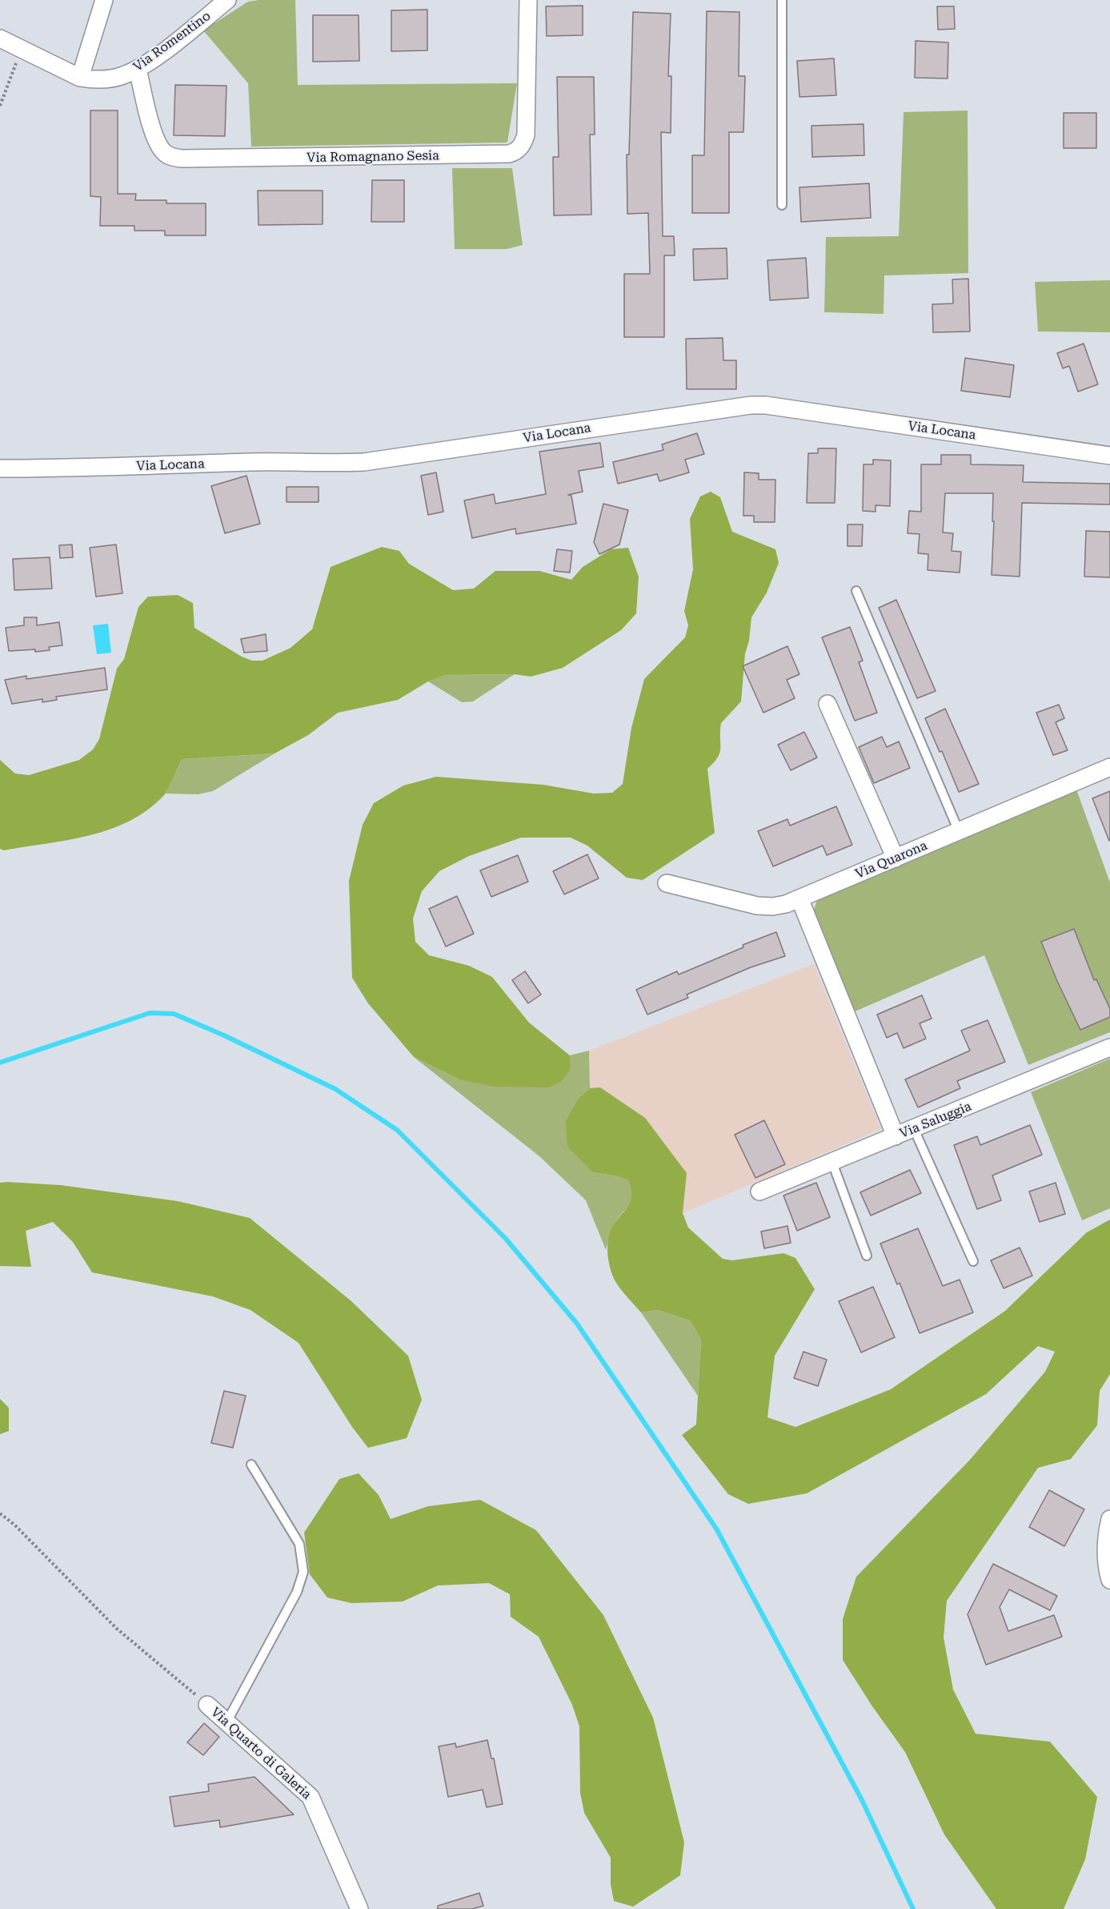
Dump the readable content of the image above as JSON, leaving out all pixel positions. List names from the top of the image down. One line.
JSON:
{"streets":{"street":["Via Romentino","Via Romagnano Sesia","Via Locana","Via Quarona","Via Saluggia","Via Quarto di Galeria"]},"crossings":[["Via Romentino","Via Romagnano Sesia"]]}
